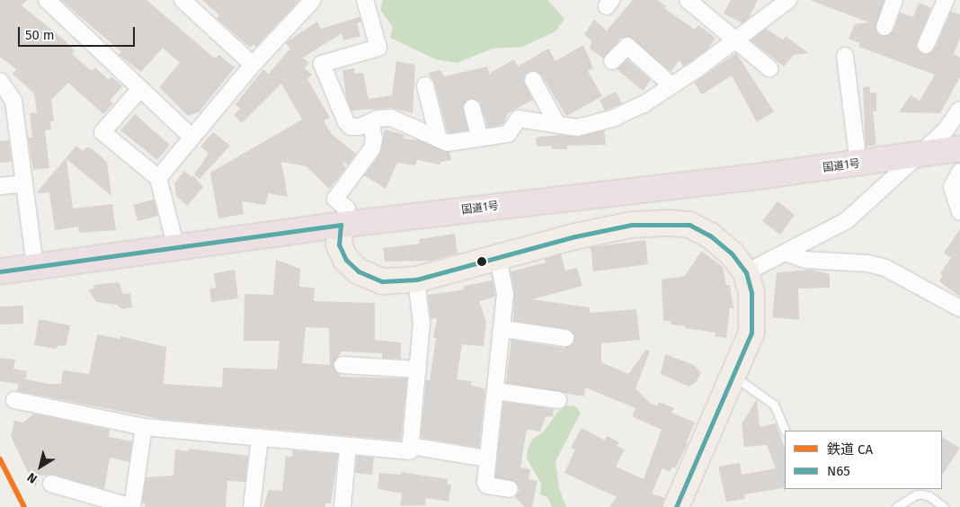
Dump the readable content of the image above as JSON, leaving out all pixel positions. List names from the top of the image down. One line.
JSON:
{"streets":{"highway":["国道1号"]},"lines":["transit line N65","rail line CA"],"legend":["鉄道 CA","N65"],"scale_bar":"50 m","north":"bottom left"}
